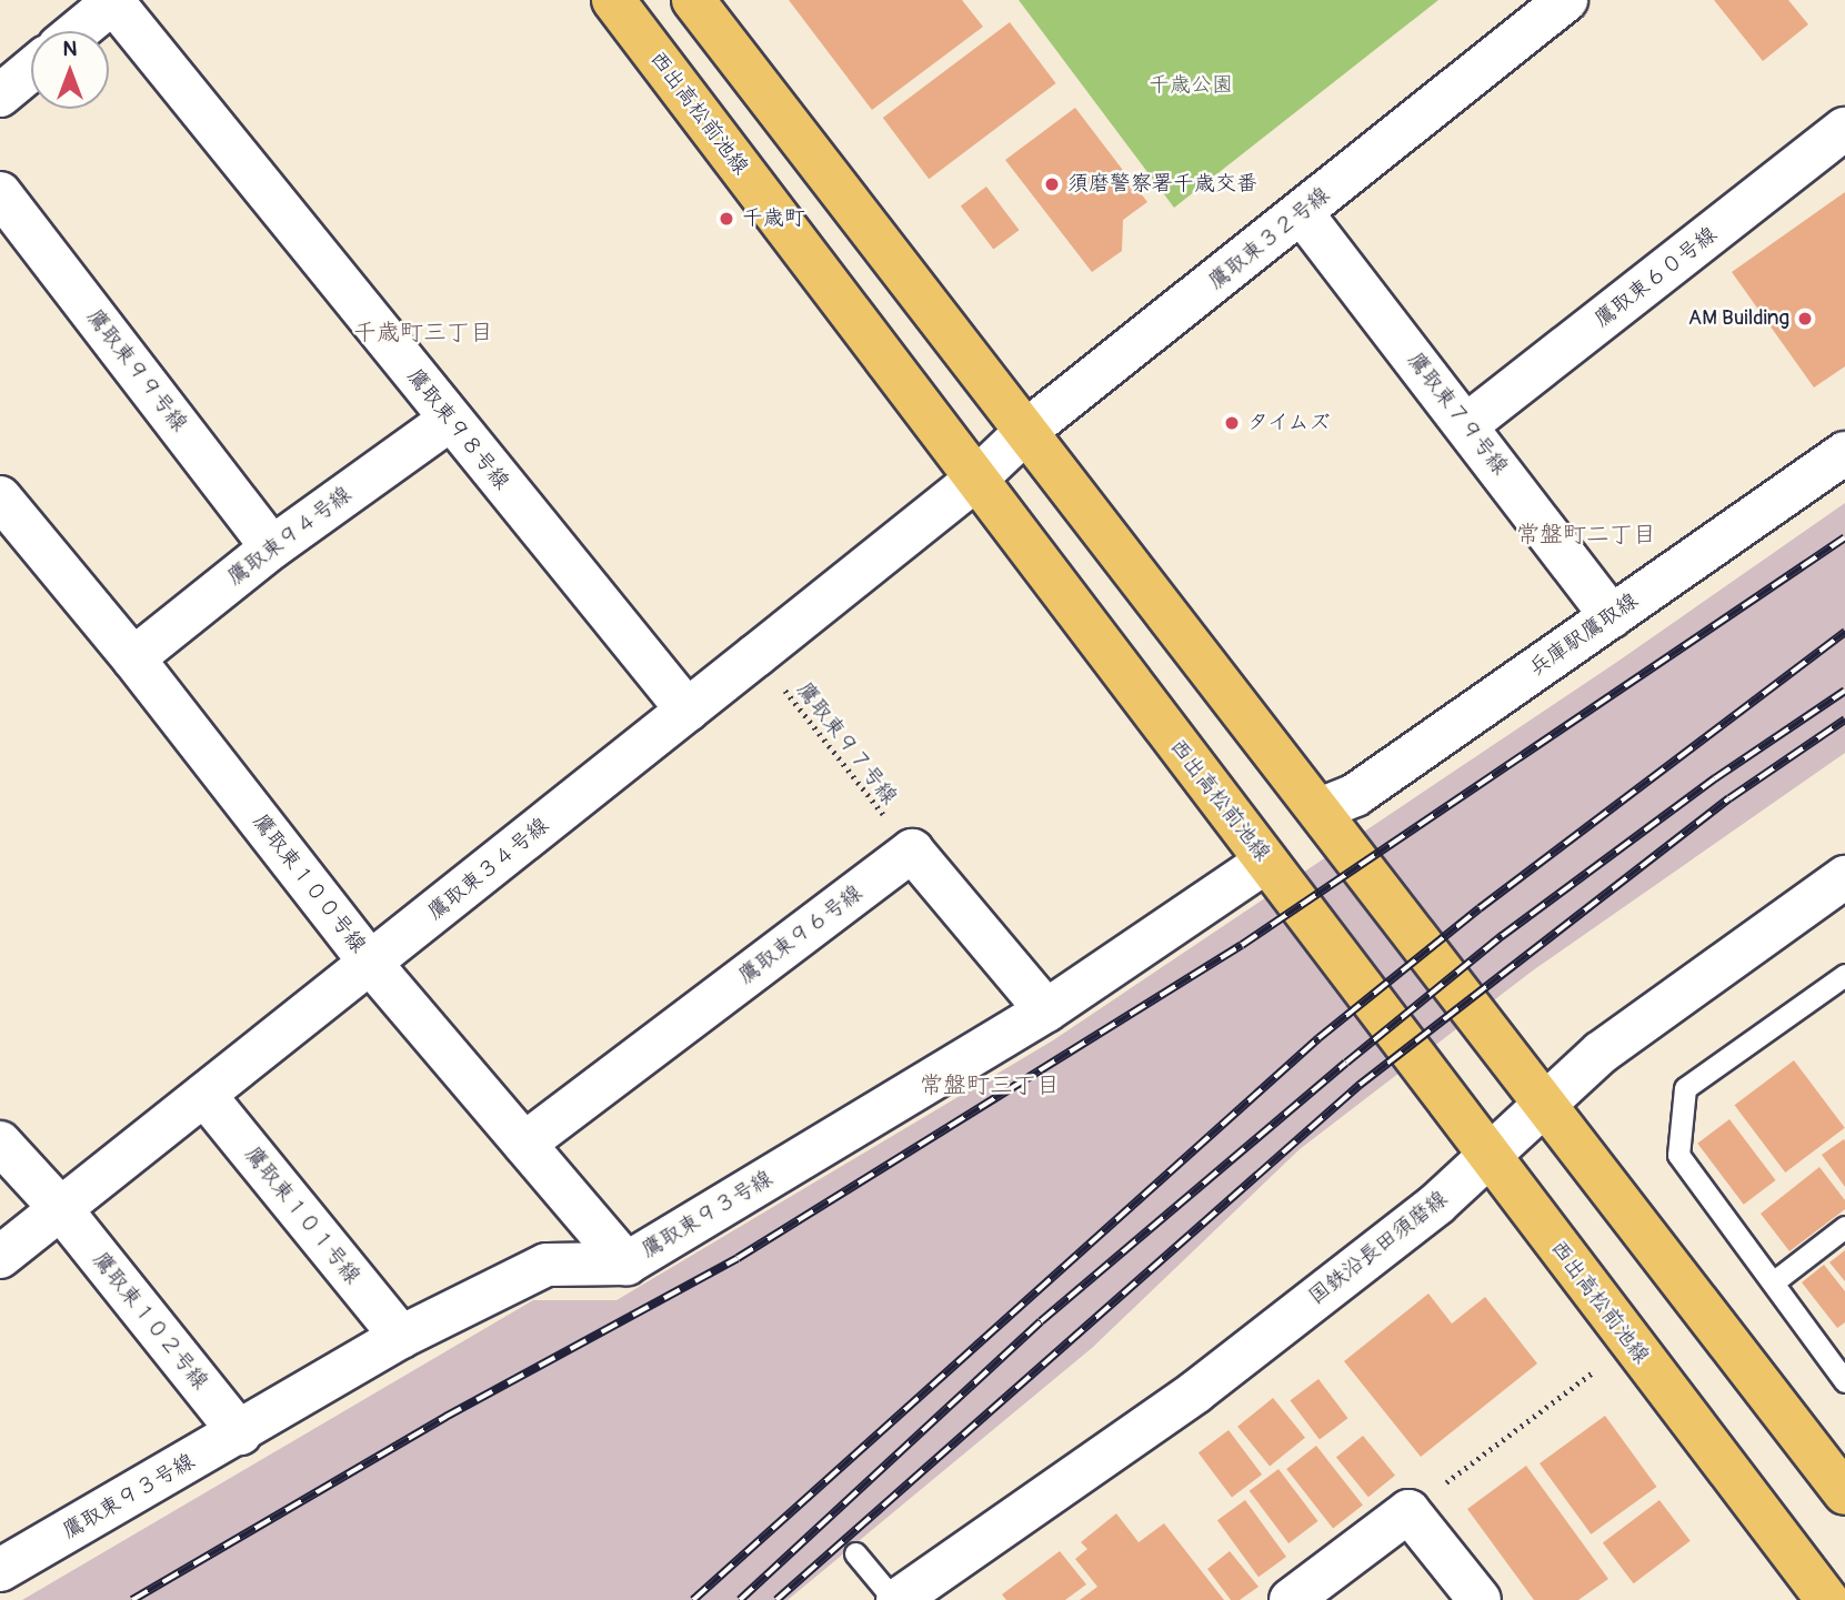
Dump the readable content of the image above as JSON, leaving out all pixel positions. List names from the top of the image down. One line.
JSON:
{"streets":{"main road":["西出高松前池線"],"street":["鷹取東３２号線","鷹取東６０号線","鷹取東９９号線","鷹取東７９号線","鷹取東９８号線","鷹取東９４号線","兵庫駅鷹取線","鷹取東３４号線","鷹取東１００号線","鷹取東９６号線","鷹取東９３号線","鷹取東１０１号線","国鉄沿長田須磨線","鷹取東１０２号線"],"path":["鷹取東９７号線"]},"crossings":[["西出高松前池線","鷹取東３２号線"],["西出高松前池線","鷹取東３４号線"],["西出高松前池線","鷹取東９３号線"],["西出高松前池線","国鉄沿長田須磨線"],["鷹取東３２号線","鷹取東７９号線"],["鷹取東３２号線","鷹取東３４号線"],["鷹取東６０号線","鷹取東７９号線"],["鷹取東９９号線","鷹取東９４号線"],["鷹取東７９号線","兵庫駅鷹取線"],["鷹取東９８号線","鷹取東９４号線"],["鷹取東９８号線","鷹取東３４号線"],["鷹取東９４号線","鷹取東１００号線"],["鷹取東９７号線","鷹取東３４号線"],["鷹取東９７号線","鷹取東９６号線"],["鷹取東３４号線","鷹取東１００号線"],["鷹取東３４号線","鷹取東１０１号線"],["鷹取東３４号線","鷹取東１０２号線"],["鷹取東１００号線","鷹取東９６号線"],["鷹取東１００号線","鷹取東９３号線"],["鷹取東９３号線","鷹取東１０１号線"],["鷹取東９３号線","鷹取東１０２号線"]],"districts":["千歳町三丁目","常盤町二丁目","常盤町三丁目"],"parks":["千歳公園"],"places":["須磨警察署千歳交番","千歳町","AM Building","タイムズ"],"north":"top"}
